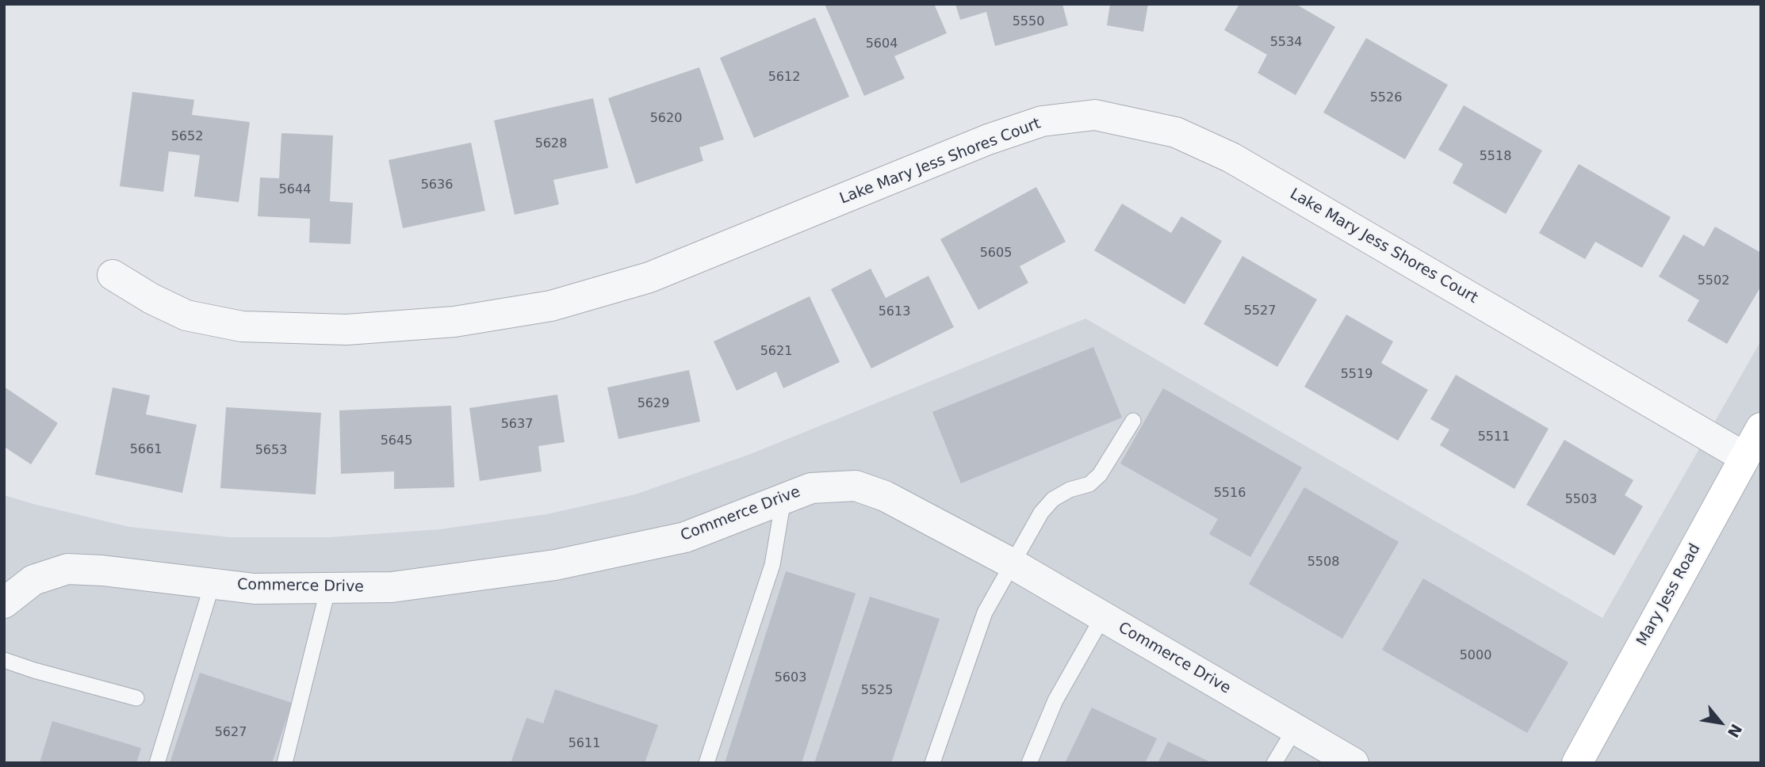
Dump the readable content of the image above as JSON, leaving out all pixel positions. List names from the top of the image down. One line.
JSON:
{"streets":{"street":["Lake Mary Jess Shores Court","Commerce Drive","Mary Jess Road"]},"crossings":[["Lake Mary Jess Shores Court","Mary Jess Road"]],"house_numbers":["5550","5534","5604","5612","5526","5620","5652","5628","5518","5636","5644","5605","5502","5527","5613","5621","5519","5629","5637","5511","5645","5661","5653","5516","5503","5508","5000","5603","5525","5627","5611"],"north":"bottom right"}
